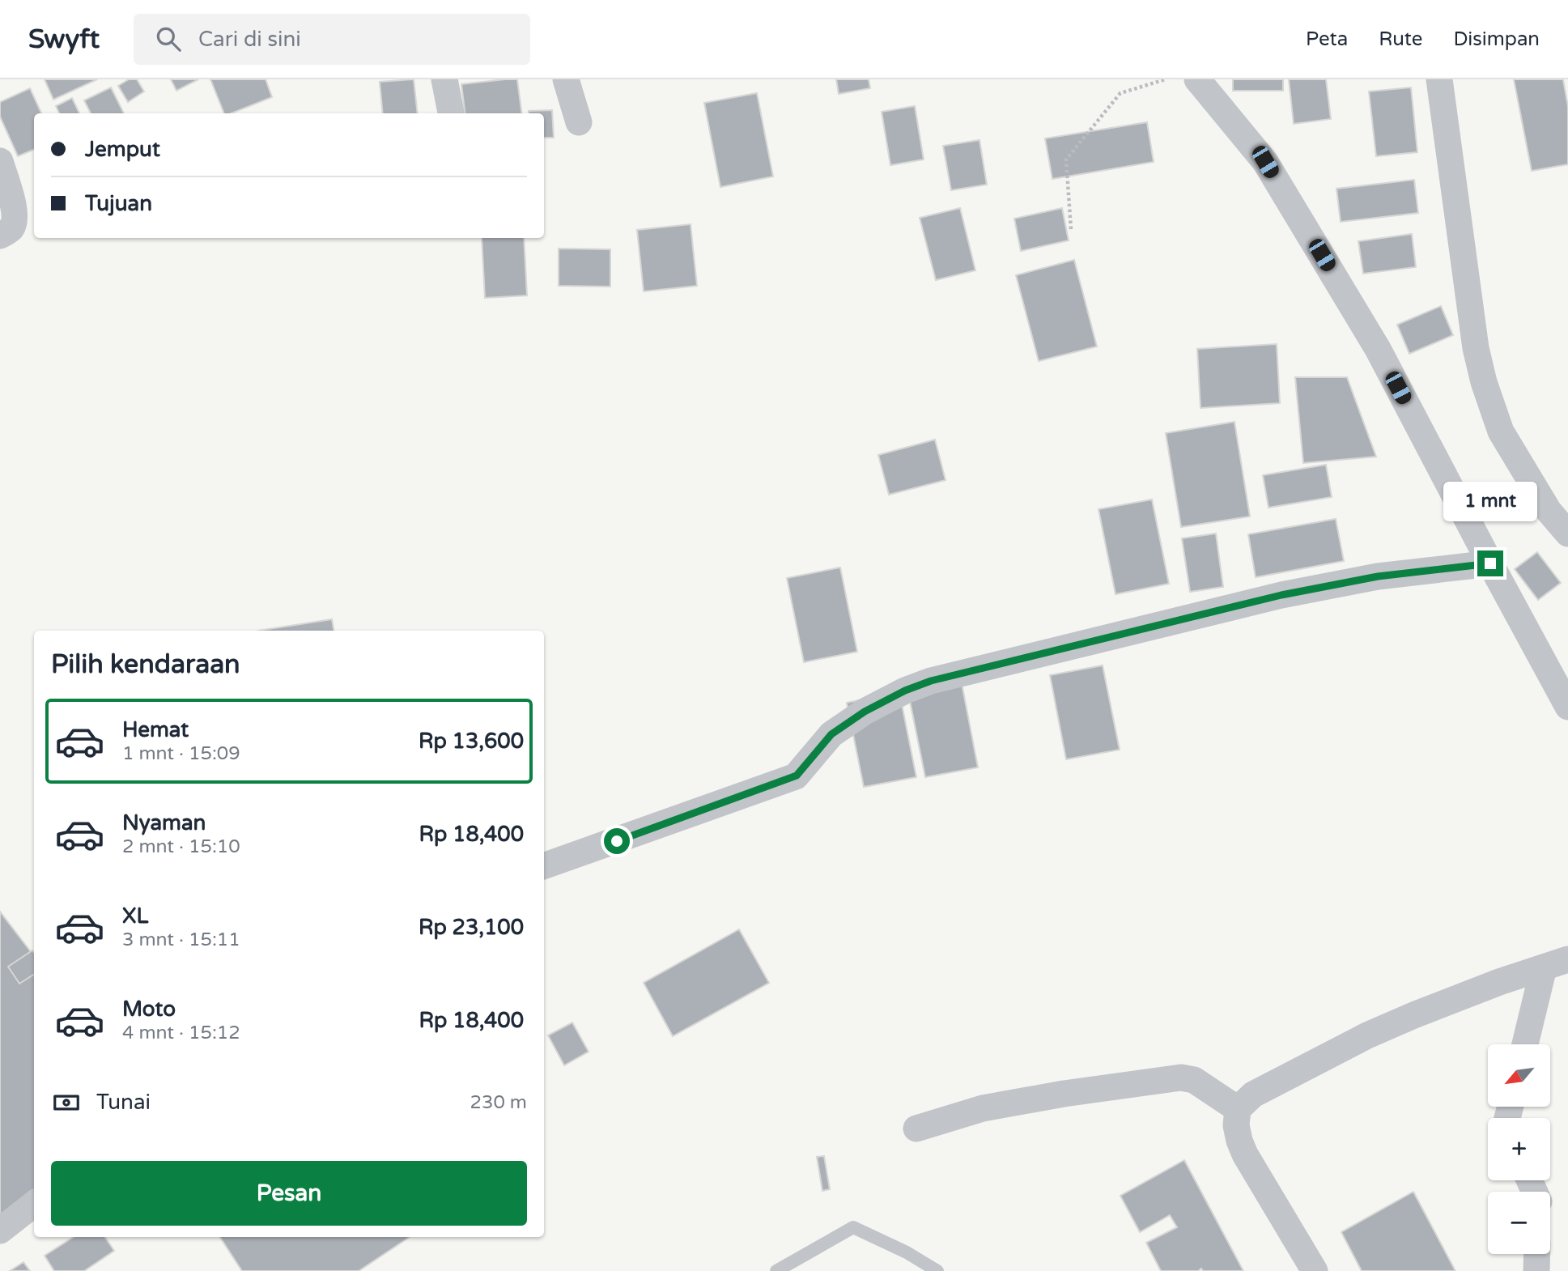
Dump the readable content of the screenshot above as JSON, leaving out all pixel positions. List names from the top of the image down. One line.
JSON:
{"north":"bottom left","page":{"header":"Swyft","search":"Cari di sini","nav":["Peta","Rute","Disimpan"],"banner":["Jemput","Tujuan"],"bubble":"1 mnt","heading":"Pilih kendaraan","list":[{"name":"Hemat","note":"1 mnt · 15:09","value":"Rp 13,600"},{"name":"Nyaman","note":"2 mnt · 15:10","value":"Rp 18,400"},{"name":"XL","note":"3 mnt · 15:11","value":"Rp 23,100"},{"name":"Moto","note":"4 mnt · 15:12","value":"Rp 18,400"}],"map_buttons":["+","−"],"pay":["Tunai","230 m"],"buttons":"Pesan"}}
